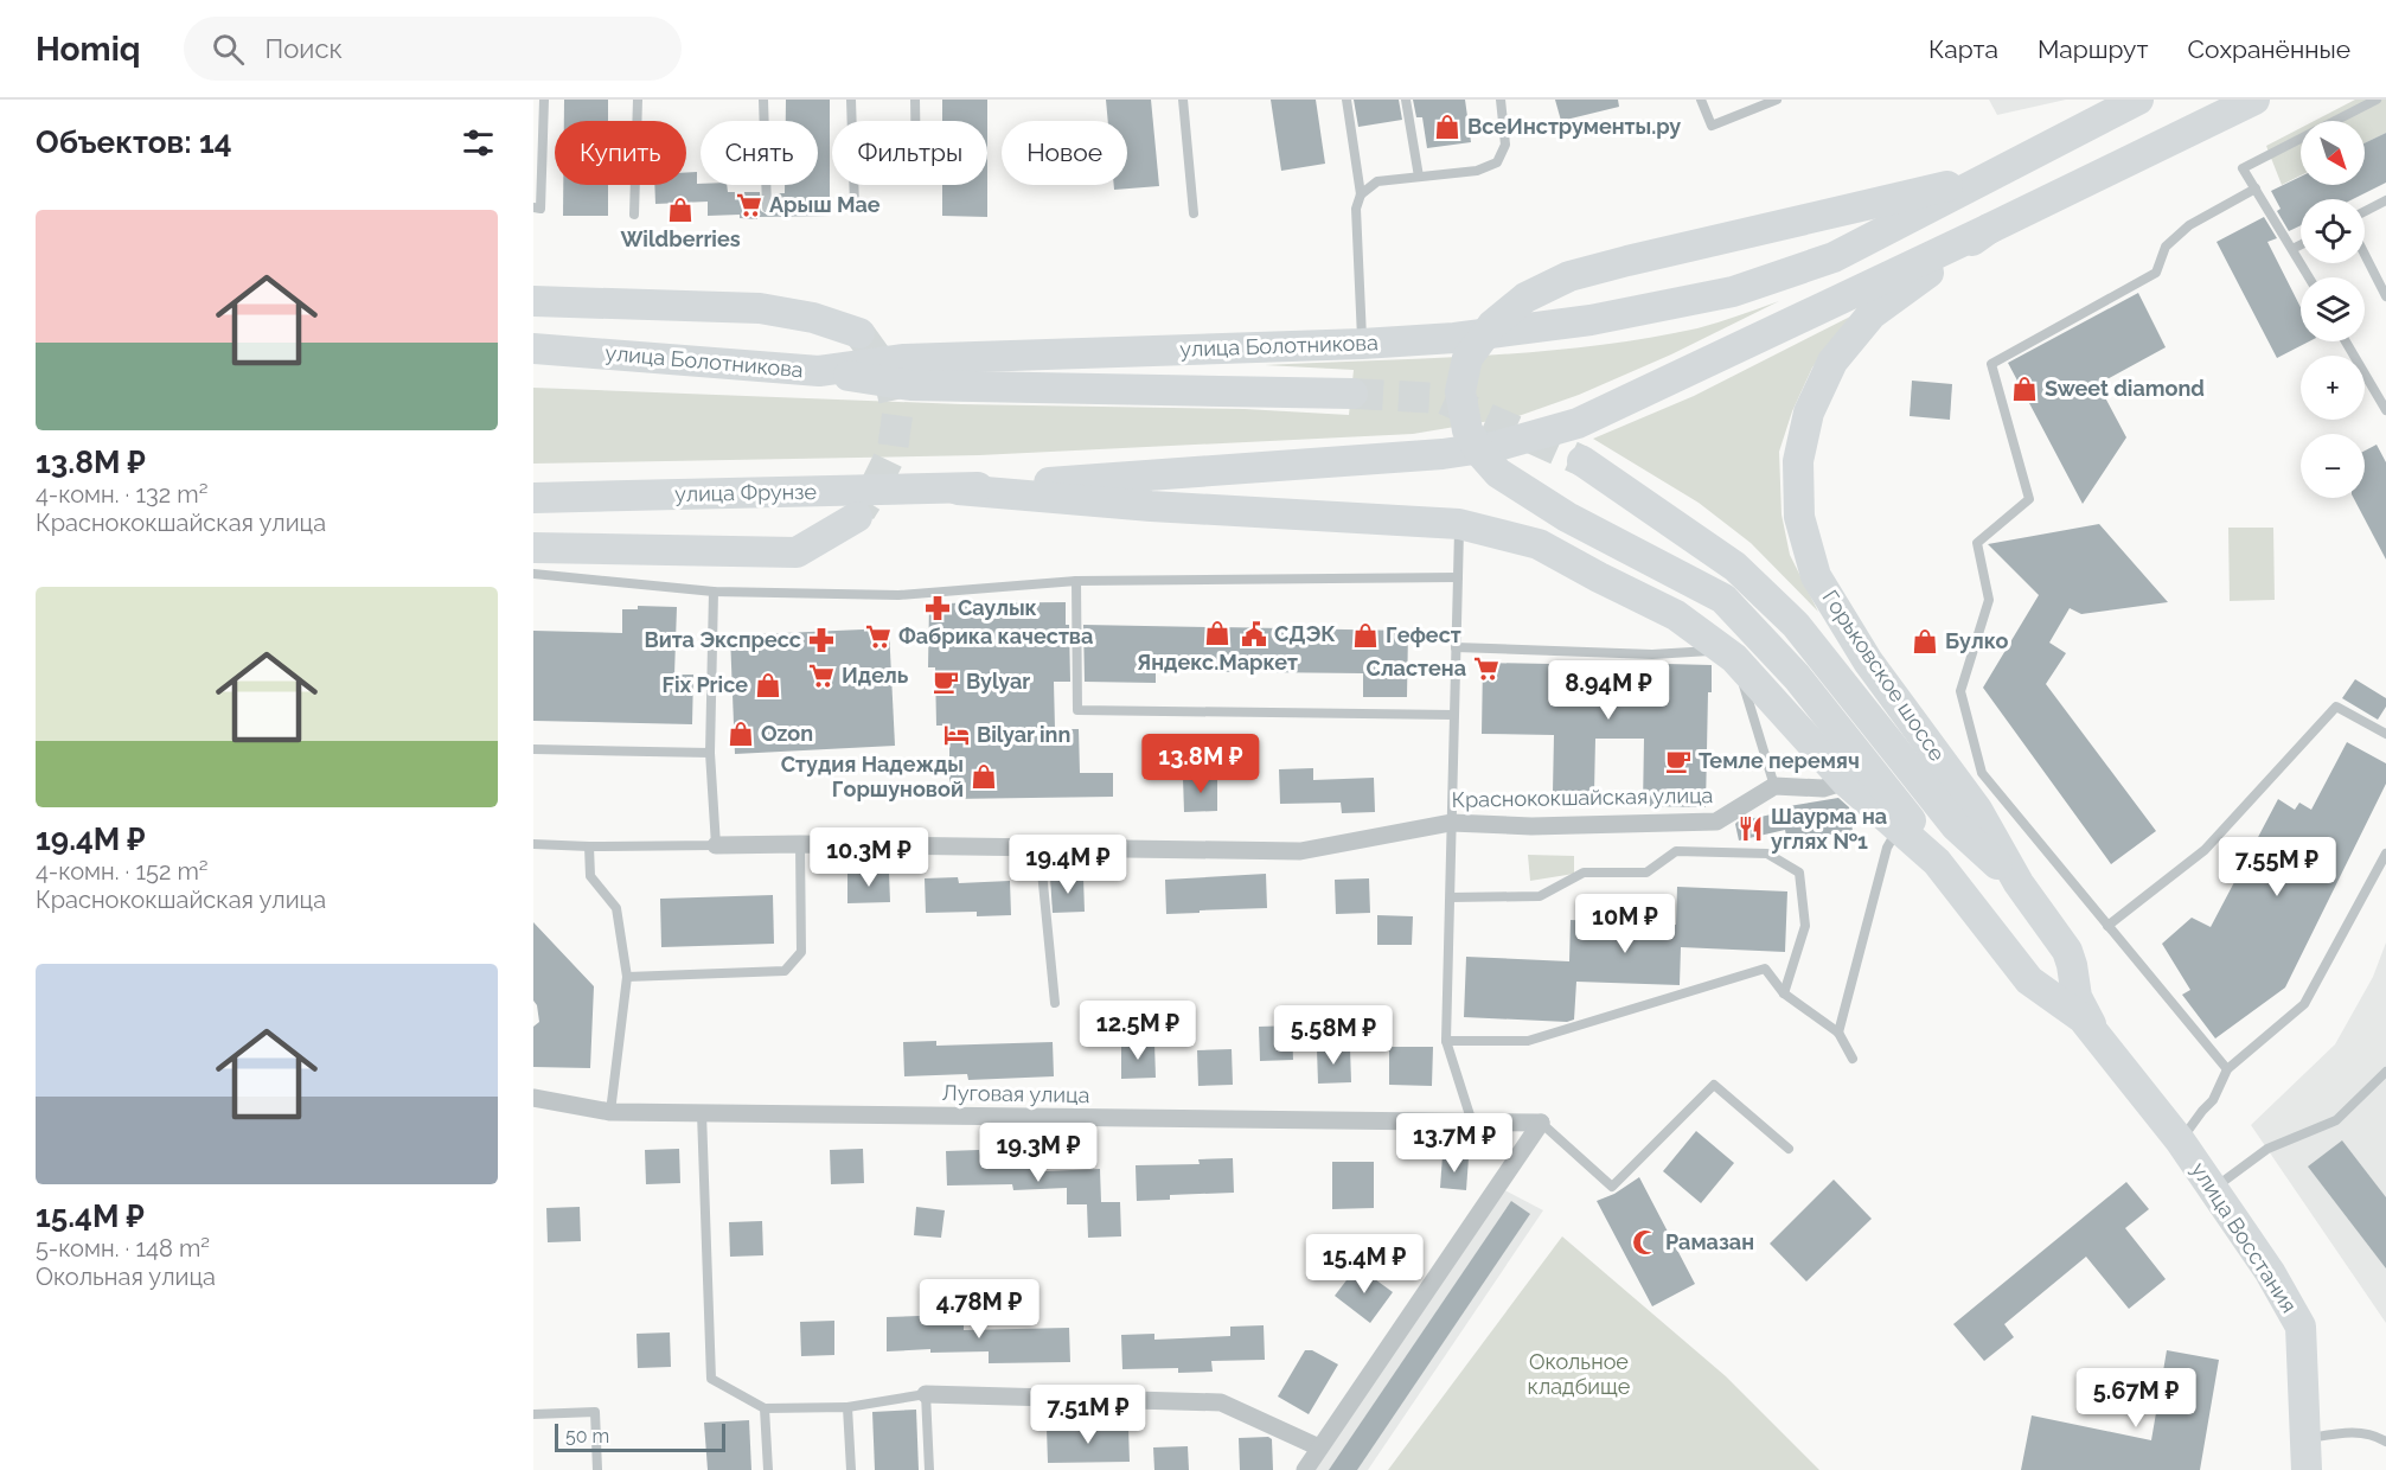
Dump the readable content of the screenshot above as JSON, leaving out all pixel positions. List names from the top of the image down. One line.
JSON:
{"streets":{"main road":["улица Болотникова","улица Фрунзе","Горьковское шоссе","улица Восстания"],"street":["Краснококшайская улица","Луговая улица"]},"crossings":[["улица Фрунзе","улица Восстания"],["Горьковское шоссе","улица Восстания"]],"parks":["Окольное кладбище"],"places":{"shop":["ВсеИнструменты.ру","Wildberries","Sweet diamond","Яндекс.Маркет","Гефест","Булко","Fix Price","Ozon","Студия Надежды Горшуновой"],"supermarket":["Арыш Мае","Фабрика качества","Сластена","Идель"],"pharmacy":["Саулык","Вита Экспресс"],"public building":["СДЭК"],"cafe":["Bylyar","Темле перемяч"],"hotel":["Bilyar inn"],"restaurant":["Шаурма на углях №1"],"mosque":["Рамазан"]},"scale_bar":"50 m","north":"bottom right","page":{"header":"Homiq","search":"Поиск","nav":["Карта","Маршрут","Сохранённые"],"heading":"Объектов: 14","map_buttons":["+","−"],"chip":["Купить","Снять","Фильтры","Новое"],"list":[{"name":"13.8M ₽","note":"4-комн. · 132 m² · Краснококшайская улица"},{"name":"19.4M ₽","note":"4-комн. · 152 m² · Краснококшайская улица"},{"name":"15.4M ₽","note":"5-комн. · 148 m² · Окольная улица"}],"price":["8.94M ₽","13.8M ₽","10.3M ₽","19.4M ₽","7.55M ₽","10M ₽","12.5M ₽","5.58M ₽","13.7M ₽","19.3M ₽","15.4M ₽","4.78M ₽","5.67M ₽","7.51M ₽"],"scale":"50 m"}}
